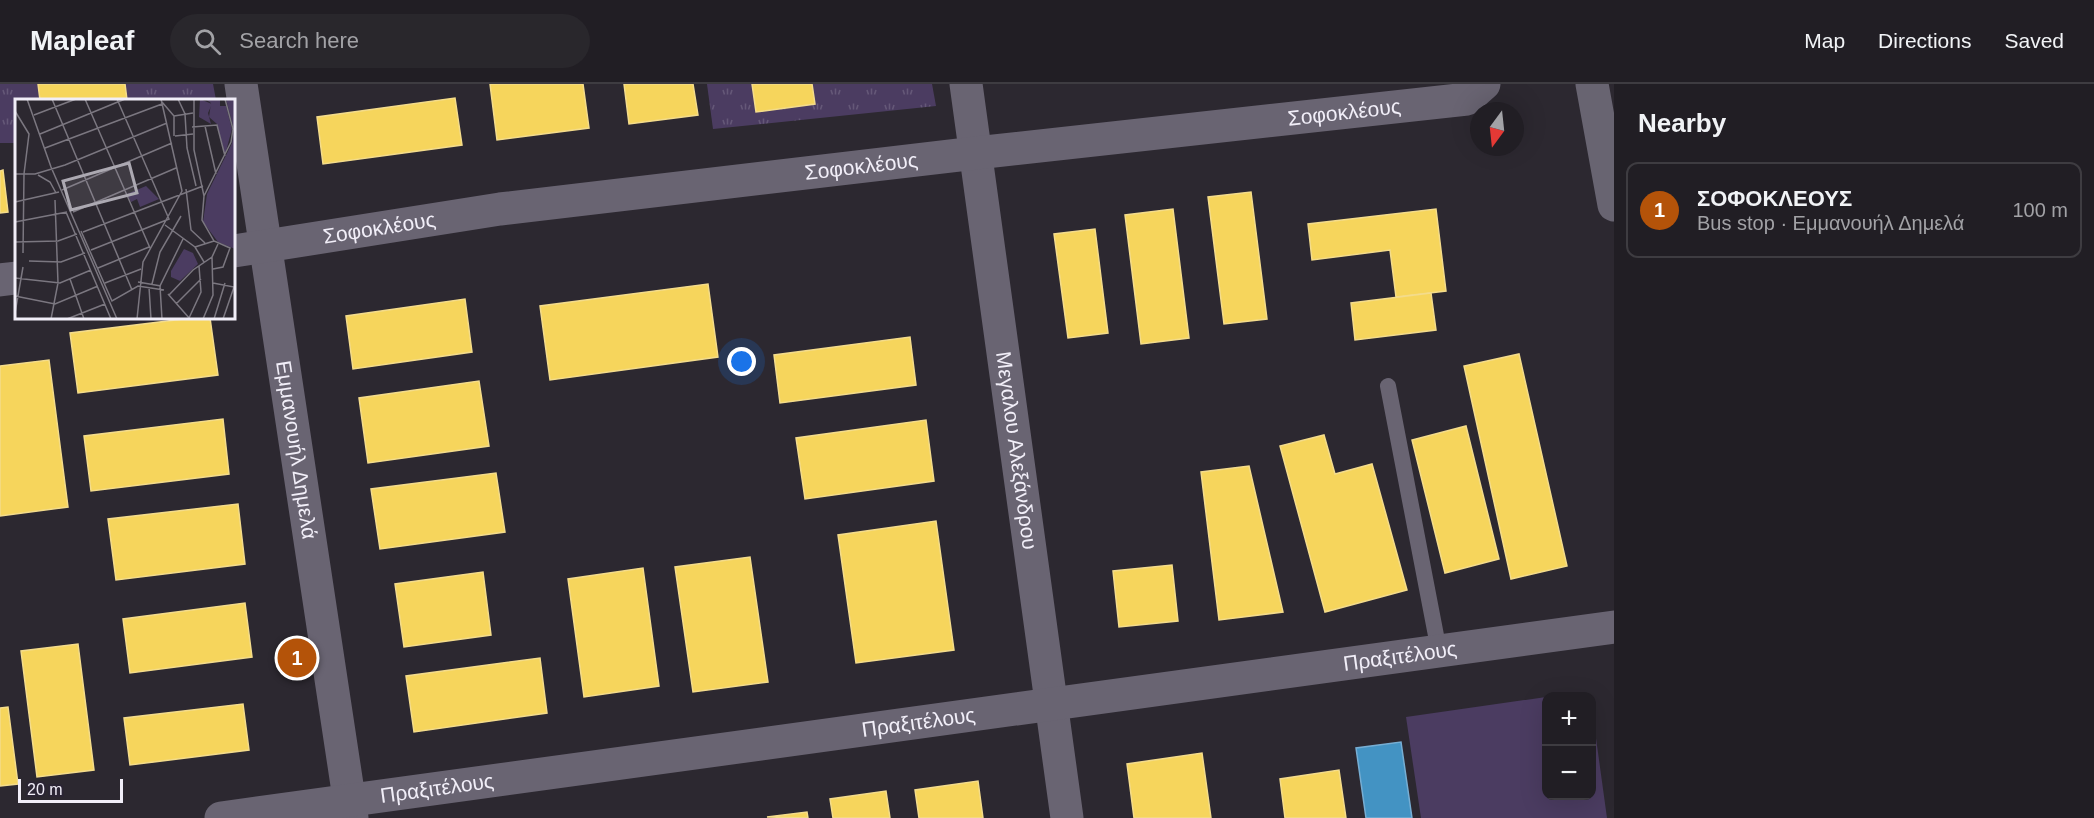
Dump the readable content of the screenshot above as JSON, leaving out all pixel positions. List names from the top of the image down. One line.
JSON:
{"streets":{"street":["Σοφοκλέους","Εμμανουήλ Δημελά","Μεγαλου Αλεξάνδρου","Πραξιτέλους"]},"crossings":[["Σοφοκλέους","Εμμανουήλ Δημελά"],["Σοφοκλέους","Μεγαλου Αλεξάνδρου"],["Εμμανουήλ Δημελά","Πραξιτέλους"],["Μεγαλου Αλεξάνδρου","Πραξιτέλους"]],"scale_bar":"20 m","north":"bottom","page":{"header":"Mapleaf","search":"Search here","nav":["Map","Directions","Saved"],"heading":"Nearby","list":[{"mark":"1","name":"ΣΟΦΟΚΛΕΟΥΣ","note":"Bus stop · Εμμανουήλ Δημελά","value":"100 m"}],"pins":"1","map_buttons":["+","−"],"scale":"20 m"}}
